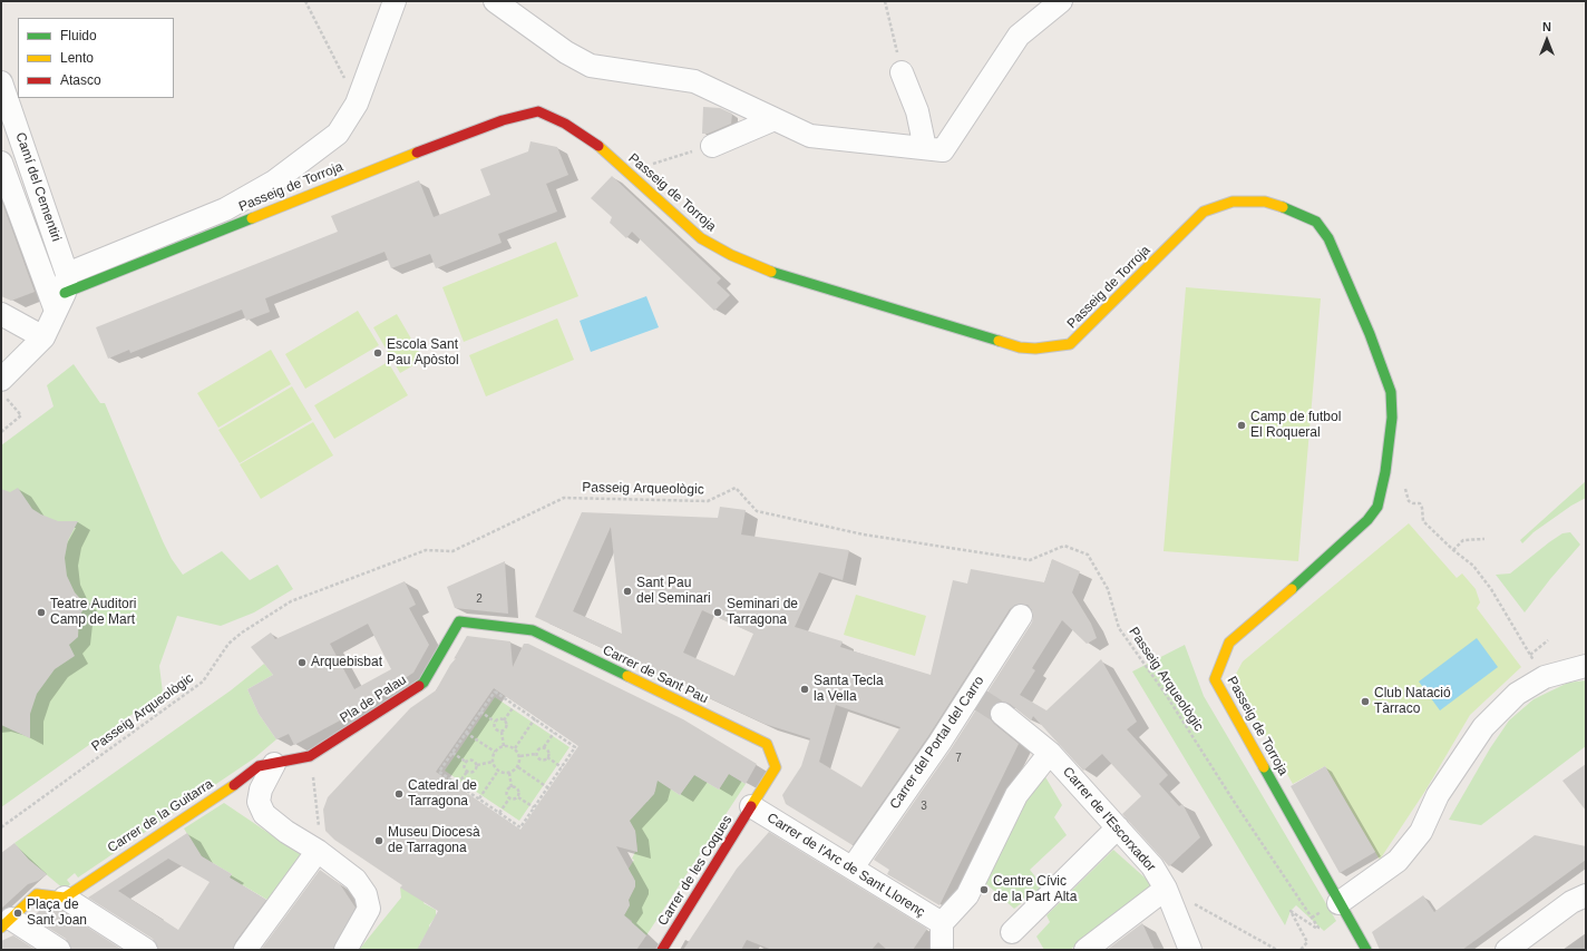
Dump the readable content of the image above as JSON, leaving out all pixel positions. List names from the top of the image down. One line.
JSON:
{"streets":{"street":["Camí del Cementiri","Passeig de Torroja","Carrer de Sant Pau","Pla de Palau","Carrer del Portal del Carro","Carrer de la Guitarra","Carrer de l'Escorxador","Carrer de l'Arc de Sant Llorenç","Carrer de les Coques"],"path":["Passeig Arqueològic"]},"crossings":[["Camí del Cementiri","Passeig de Torroja"],["Carrer de Sant Pau","Pla de Palau"],["Carrer de Sant Pau","Carrer de l'Arc de Sant Llorenç"],["Carrer de Sant Pau","Carrer de les Coques"],["Pla de Palau","Carrer de la Guitarra"],["Carrer del Portal del Carro","Carrer de l'Arc de Sant Llorenç"],["Carrer de l'Arc de Sant Llorenç","Carrer de les Coques"]],"places":["Escola Sant Pau Apòstol","Camp de futbol El Roqueral","Sant Pau del Seminari","Teatre Auditori Camp de Mart","Seminari de Tarragona","Arquebisbat","Santa Tecla la Vella","Club Natació Tàrraco","Catedral de Tarragona","Museu Diocesà de Tarragona","Centre Cívic de la Part Alta","Plaça de Sant Joan"],"house_numbers":["2","7","3"],"legend":["Fluido","Lento","Atasco"],"north":"top"}
